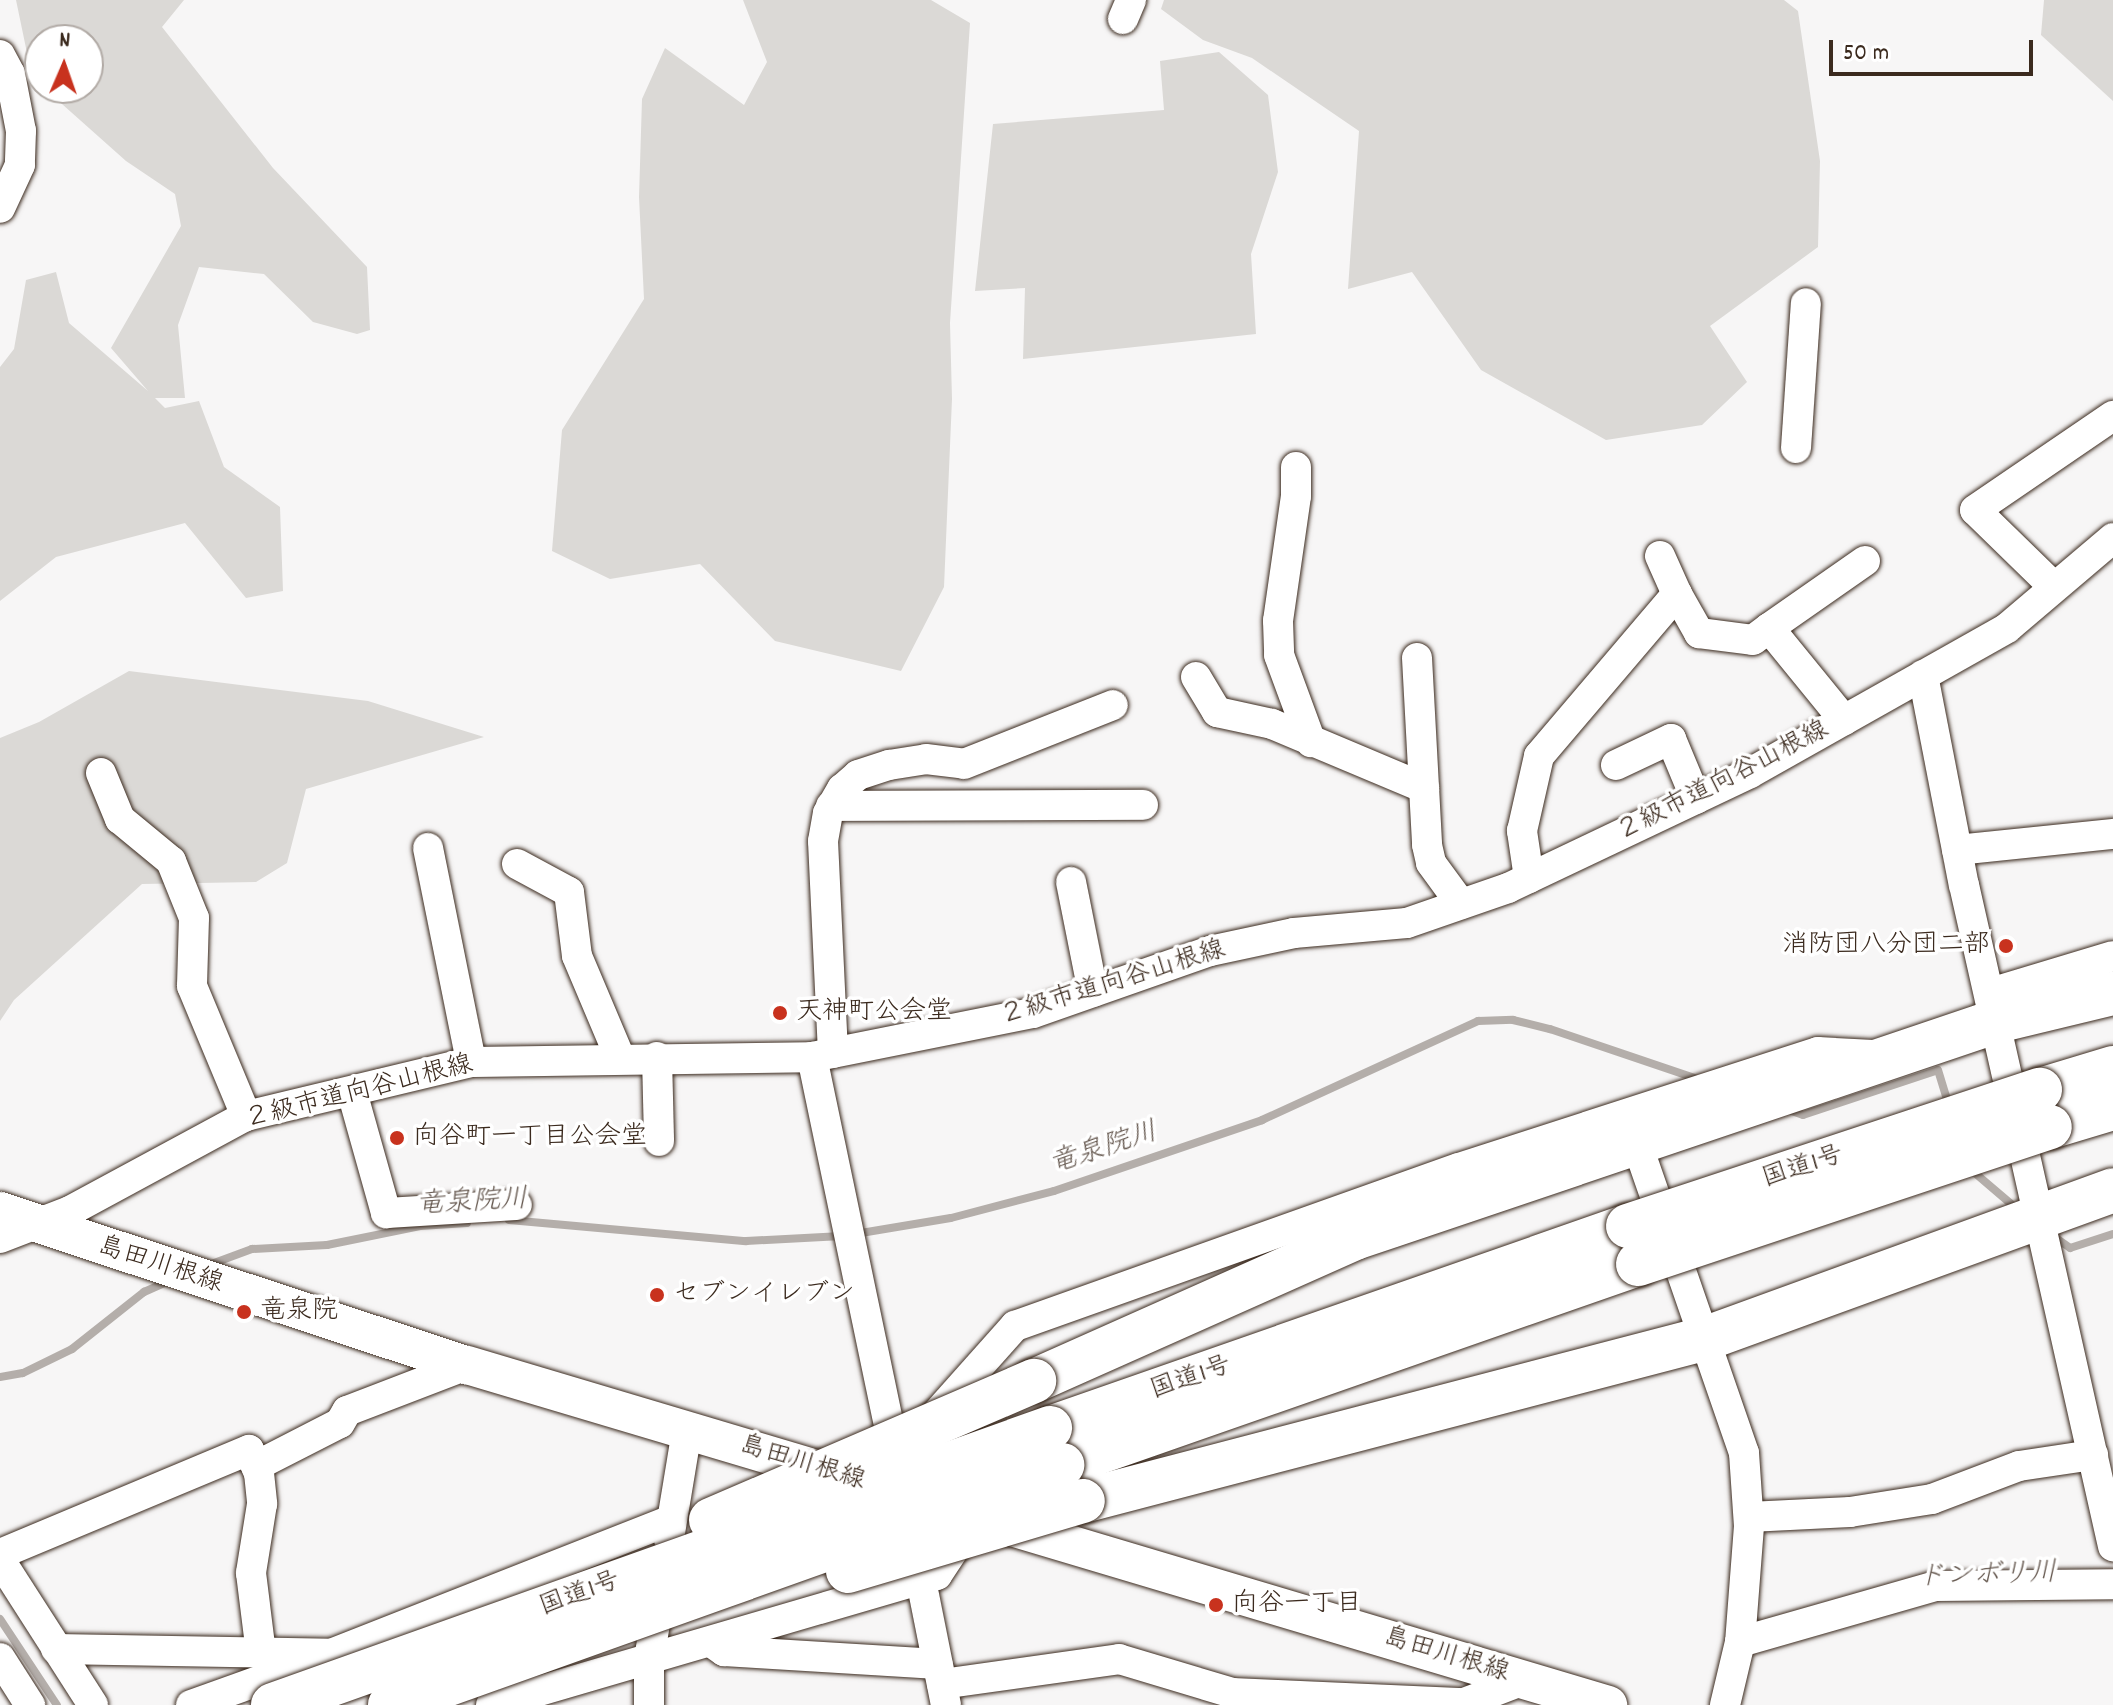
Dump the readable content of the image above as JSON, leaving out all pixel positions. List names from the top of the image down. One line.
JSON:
{"streets":{"highway":["国道1号"],"main road":["島田川根線"],"street":["２級市道向谷山根線"]},"crossings":[["２級市道向谷山根線","島田川根線"]],"water":["竜泉院川","ドンボリ川"],"places":["消防団八分団二部","天神町公会堂","向谷町一丁目公会堂","セブンイレブン","竜泉院","向谷一丁目"],"scale_bar":"50 m","north":"top"}
